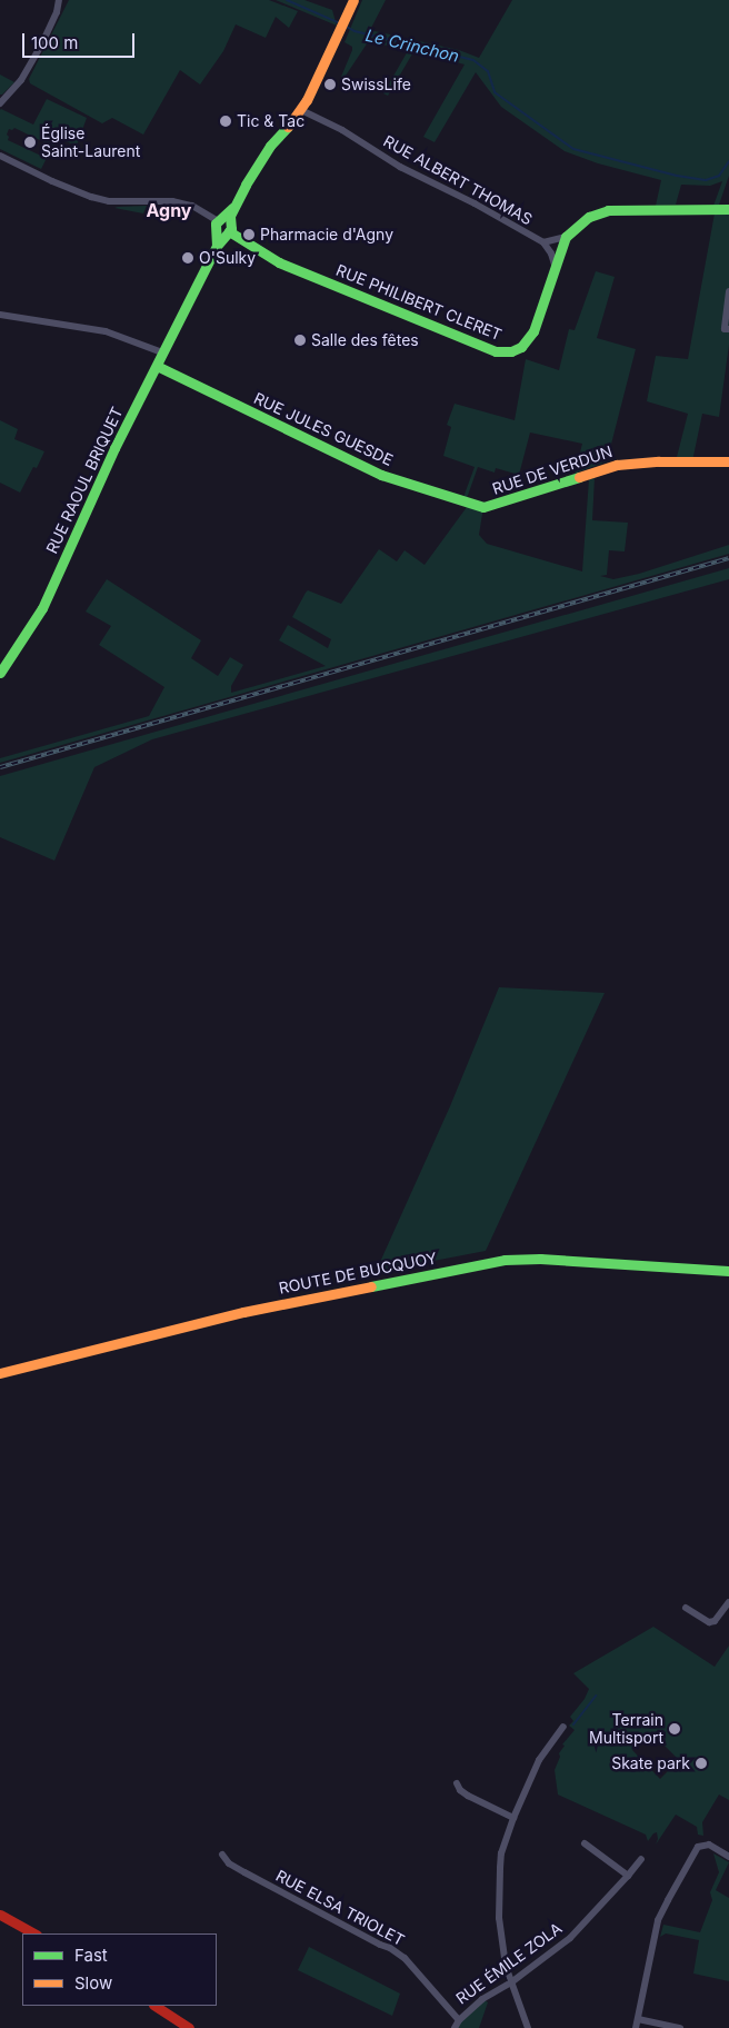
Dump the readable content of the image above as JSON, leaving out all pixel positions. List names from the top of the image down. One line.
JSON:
{"streets":{"street":["RUE ALBERT THOMAS","RUE PHILIBERT CLERET","RUE JULES GUESDE","RUE DE VERDUN","RUE RAOUL BRIQUET","ROUTE DE BUCQUOY","RUE ELSA TRIOLET","RUE ÉMILE ZOLA"]},"crossings":[["RUE ALBERT THOMAS","RUE PHILIBERT CLERET"],["RUE JULES GUESDE","RUE DE VERDUN"],["RUE JULES GUESDE","RUE RAOUL BRIQUET"],["RUE ELSA TRIOLET","RUE ÉMILE ZOLA"]],"districts":["Agny"],"water":["Le Crinchon"],"places":["SwissLife","Tic & Tac","Église Saint-Laurent","Pharmacie d'Agny","O'Sulky","Salle des fêtes","Terrain Multisport","Skate park"],"legend":["Fast","Slow"],"scale_bar":"100 m"}
